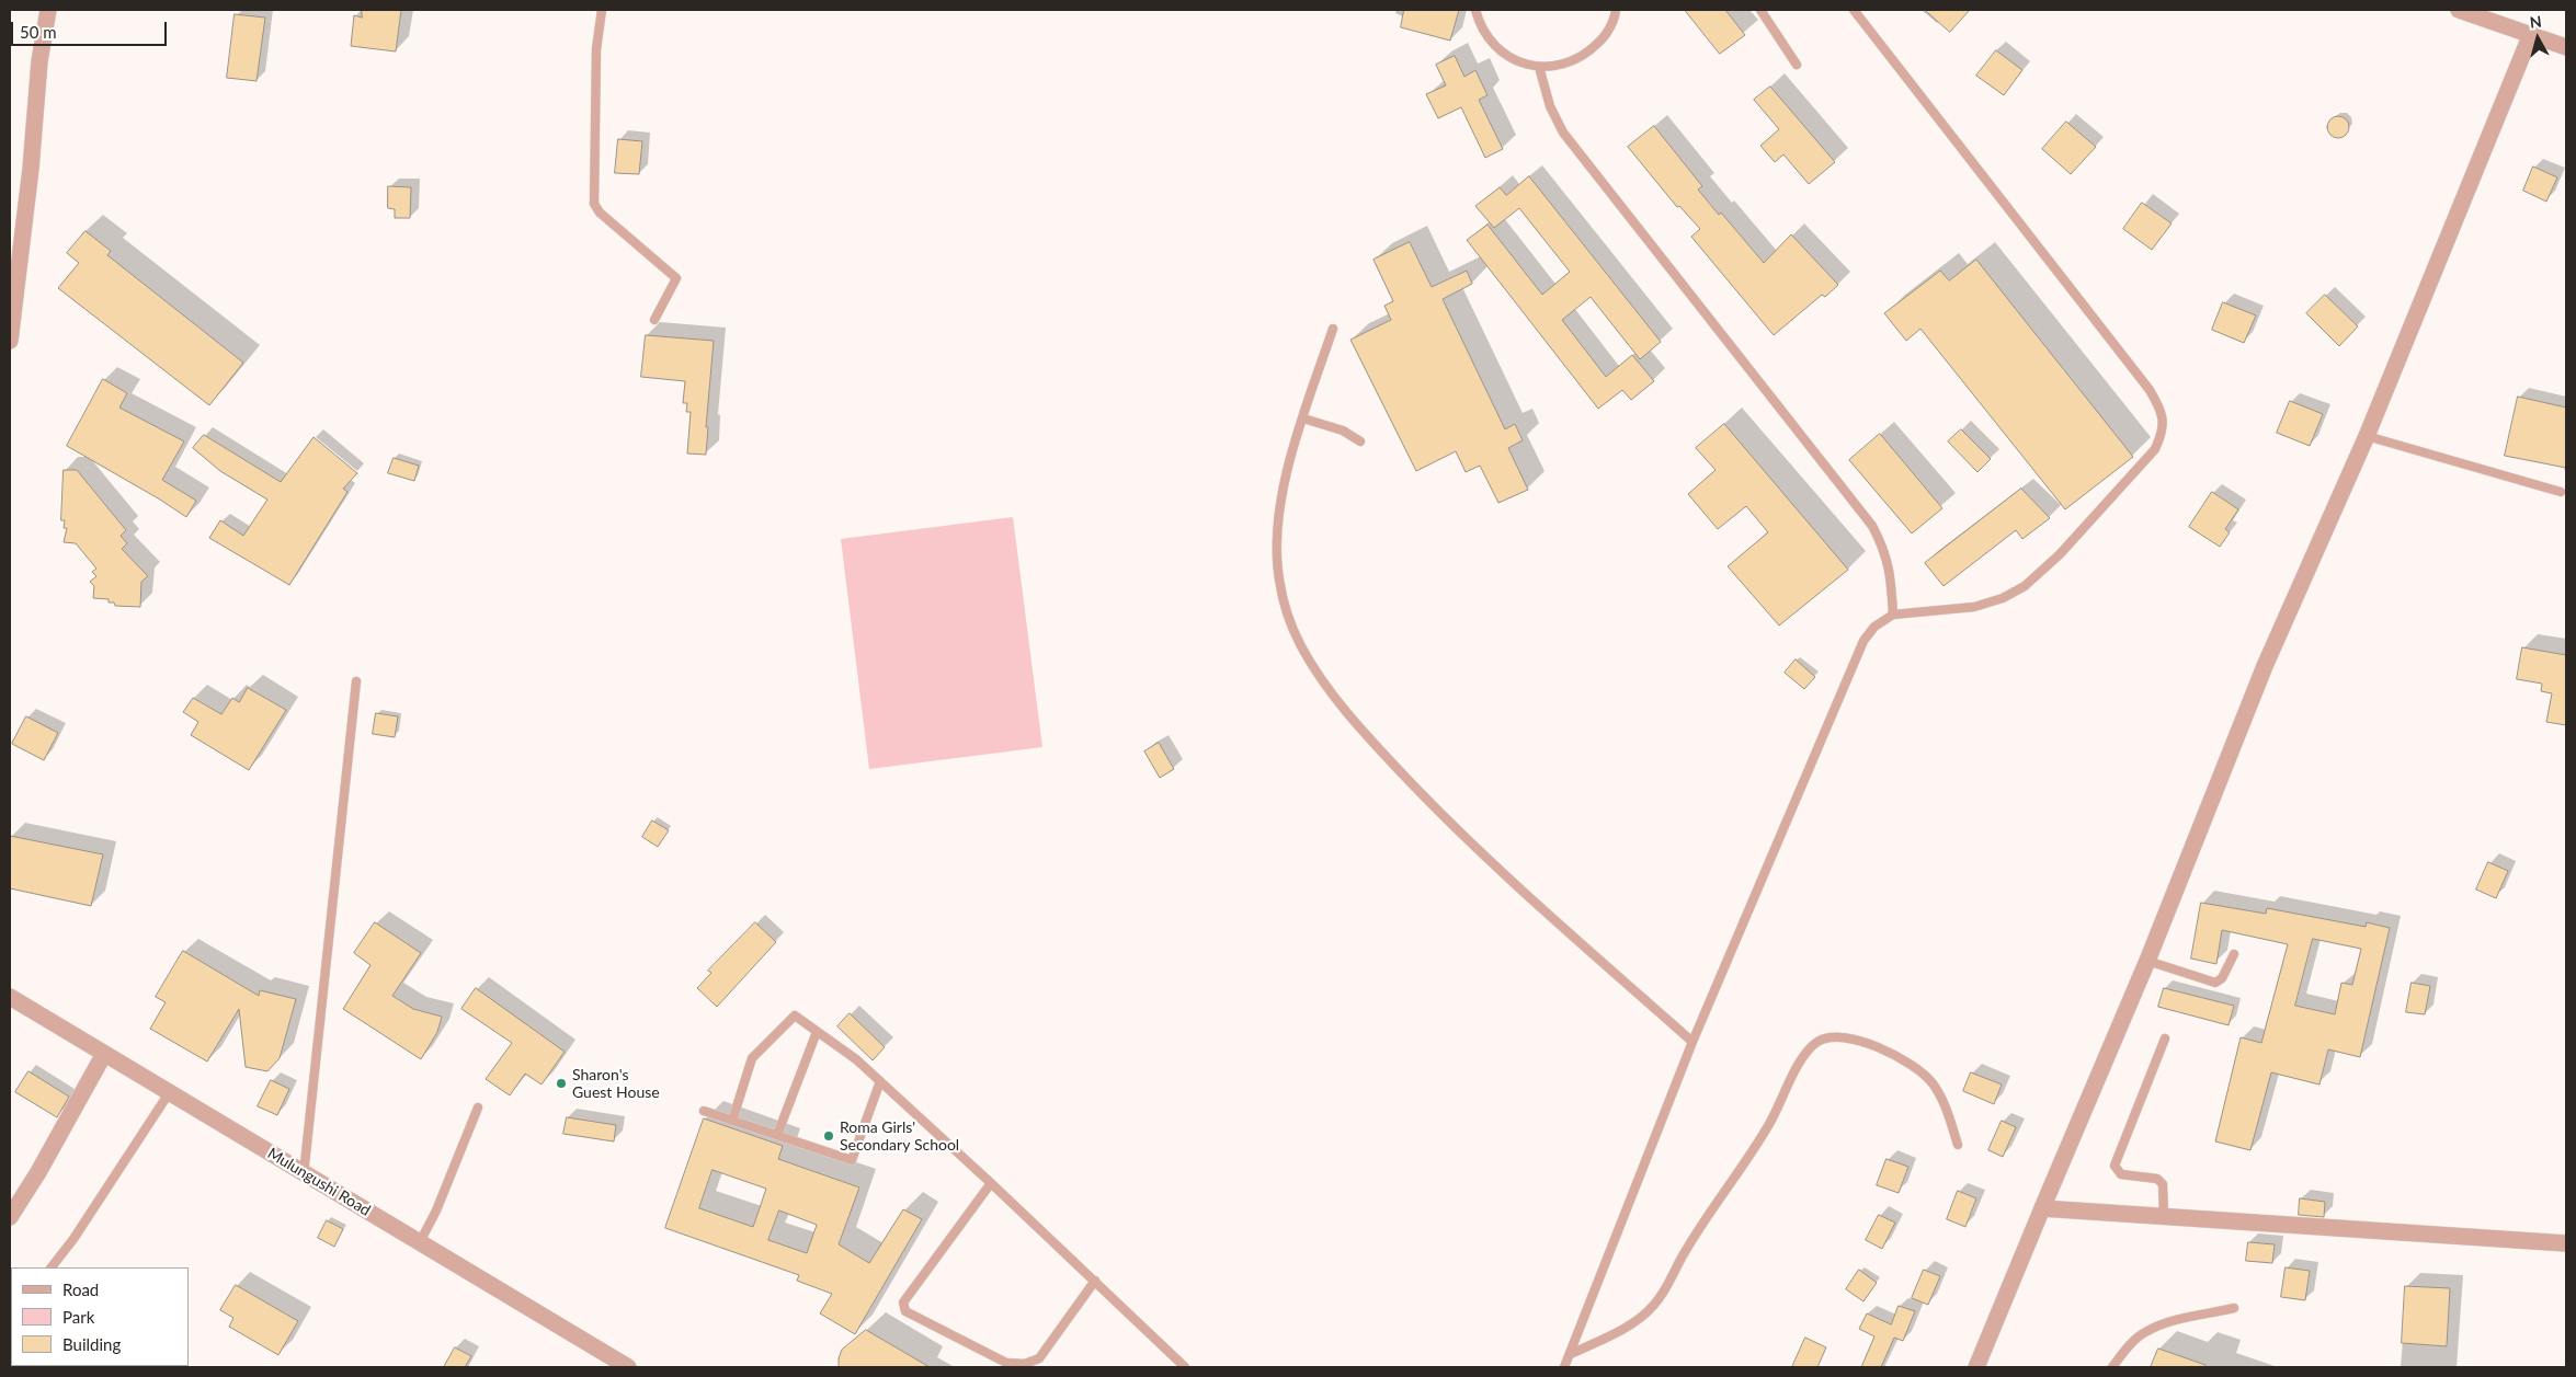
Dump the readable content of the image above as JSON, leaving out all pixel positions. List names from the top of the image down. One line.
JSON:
{"streets":{"street":["Mulungushi Road"]},"places":["Sharon's Guest House","Roma Girls' Secondary School"],"legend":["Road","Park","Building"],"scale_bar":"50 m","north":"top"}
